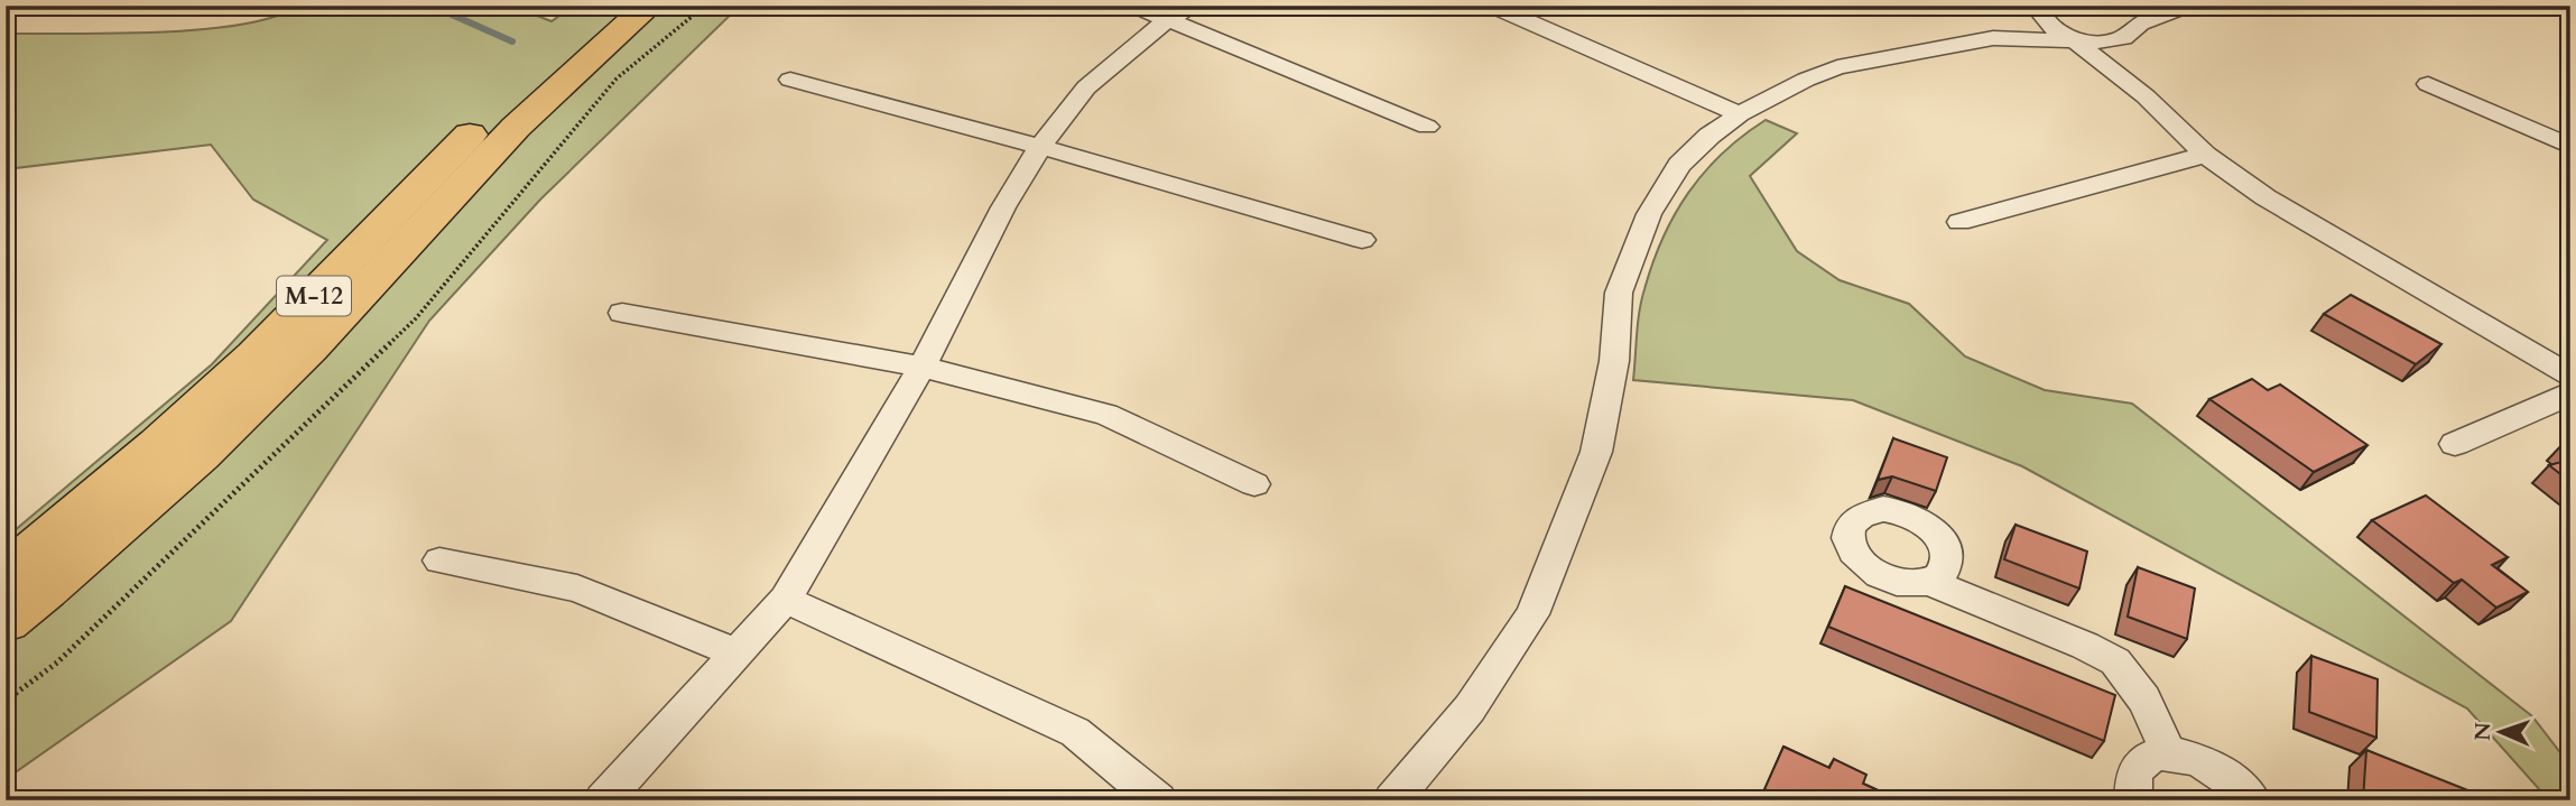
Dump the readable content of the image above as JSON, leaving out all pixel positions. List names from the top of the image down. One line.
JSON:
{"streets":{"highway":["M-12"]},"north":"left"}
